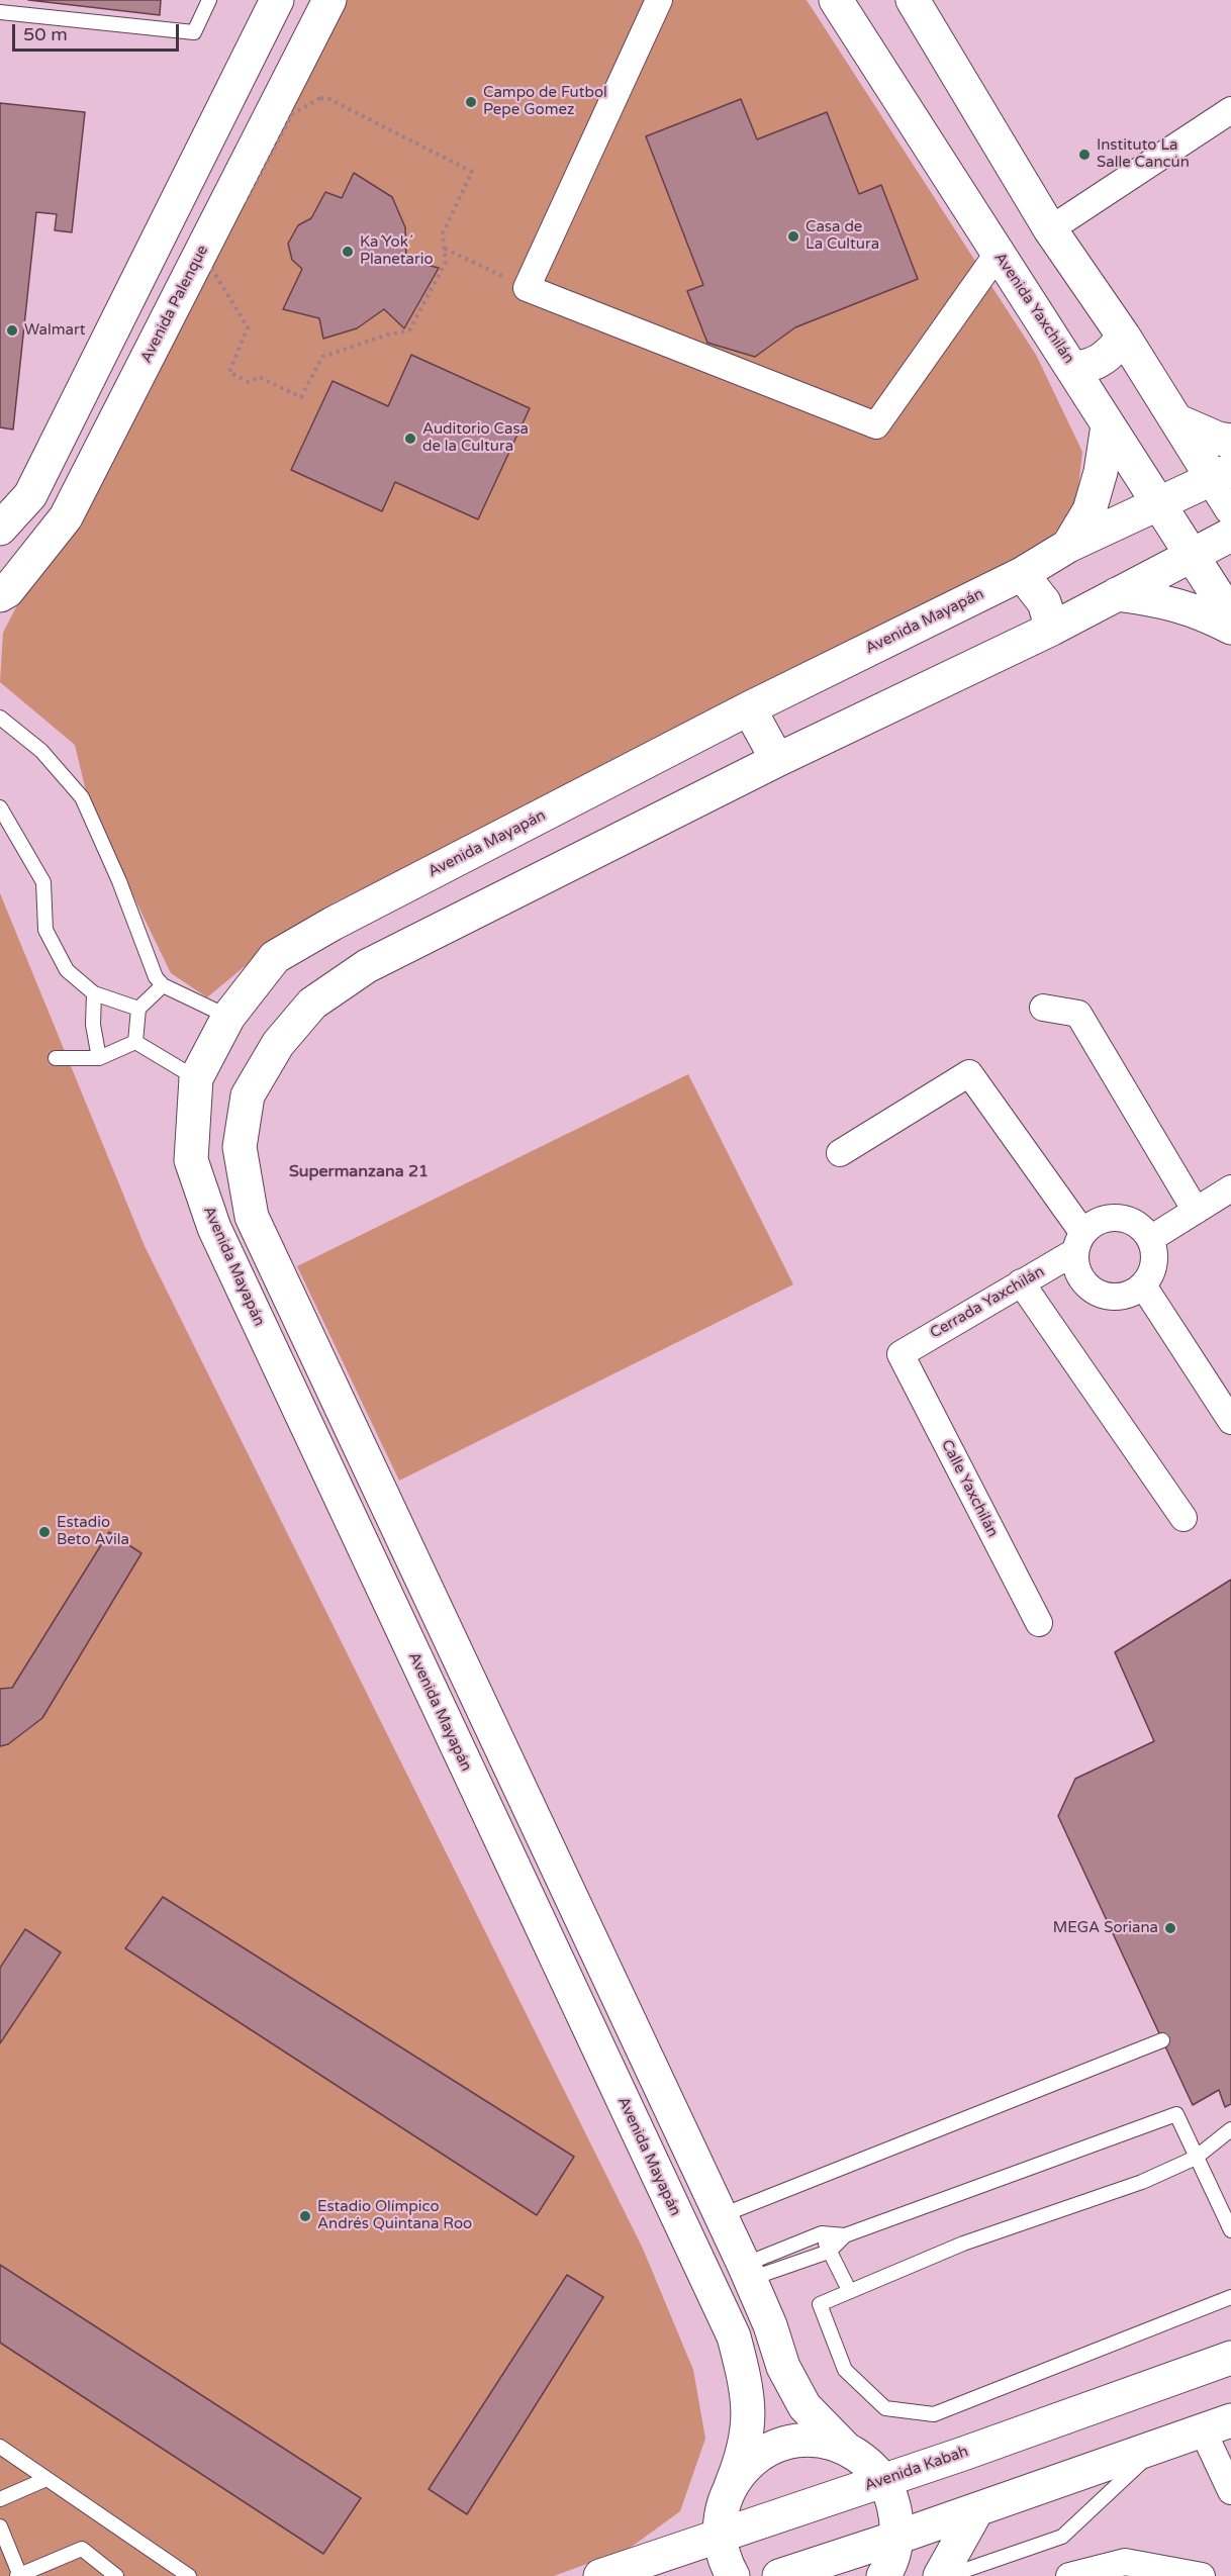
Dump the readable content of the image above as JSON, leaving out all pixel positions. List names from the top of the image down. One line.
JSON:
{"streets":{"street":["Avenida Palenque","Avenida Yaxchilán","Avenida Mayapán","Cerrada Yaxchilán","Calle Yaxchilán","Avenida Kabah"]},"crossings":[["Avenida Yaxchilán","Avenida Mayapán"],["Avenida Mayapán","Avenida Kabah"],["Cerrada Yaxchilán","Calle Yaxchilán"]],"districts":["Supermanzana 21"],"places":["Campo de Futbol Pepe Gomez","Instituto La Salle Cancún","Casa de La Cultura","Ka´Yok´ Planetario","Walmart","Auditorio Casa de la Cultura","Estadio Beto Avila","MEGA Soriana","Estadio Olímpico Andrés Quintana Roo"],"scale_bar":"50 m"}
